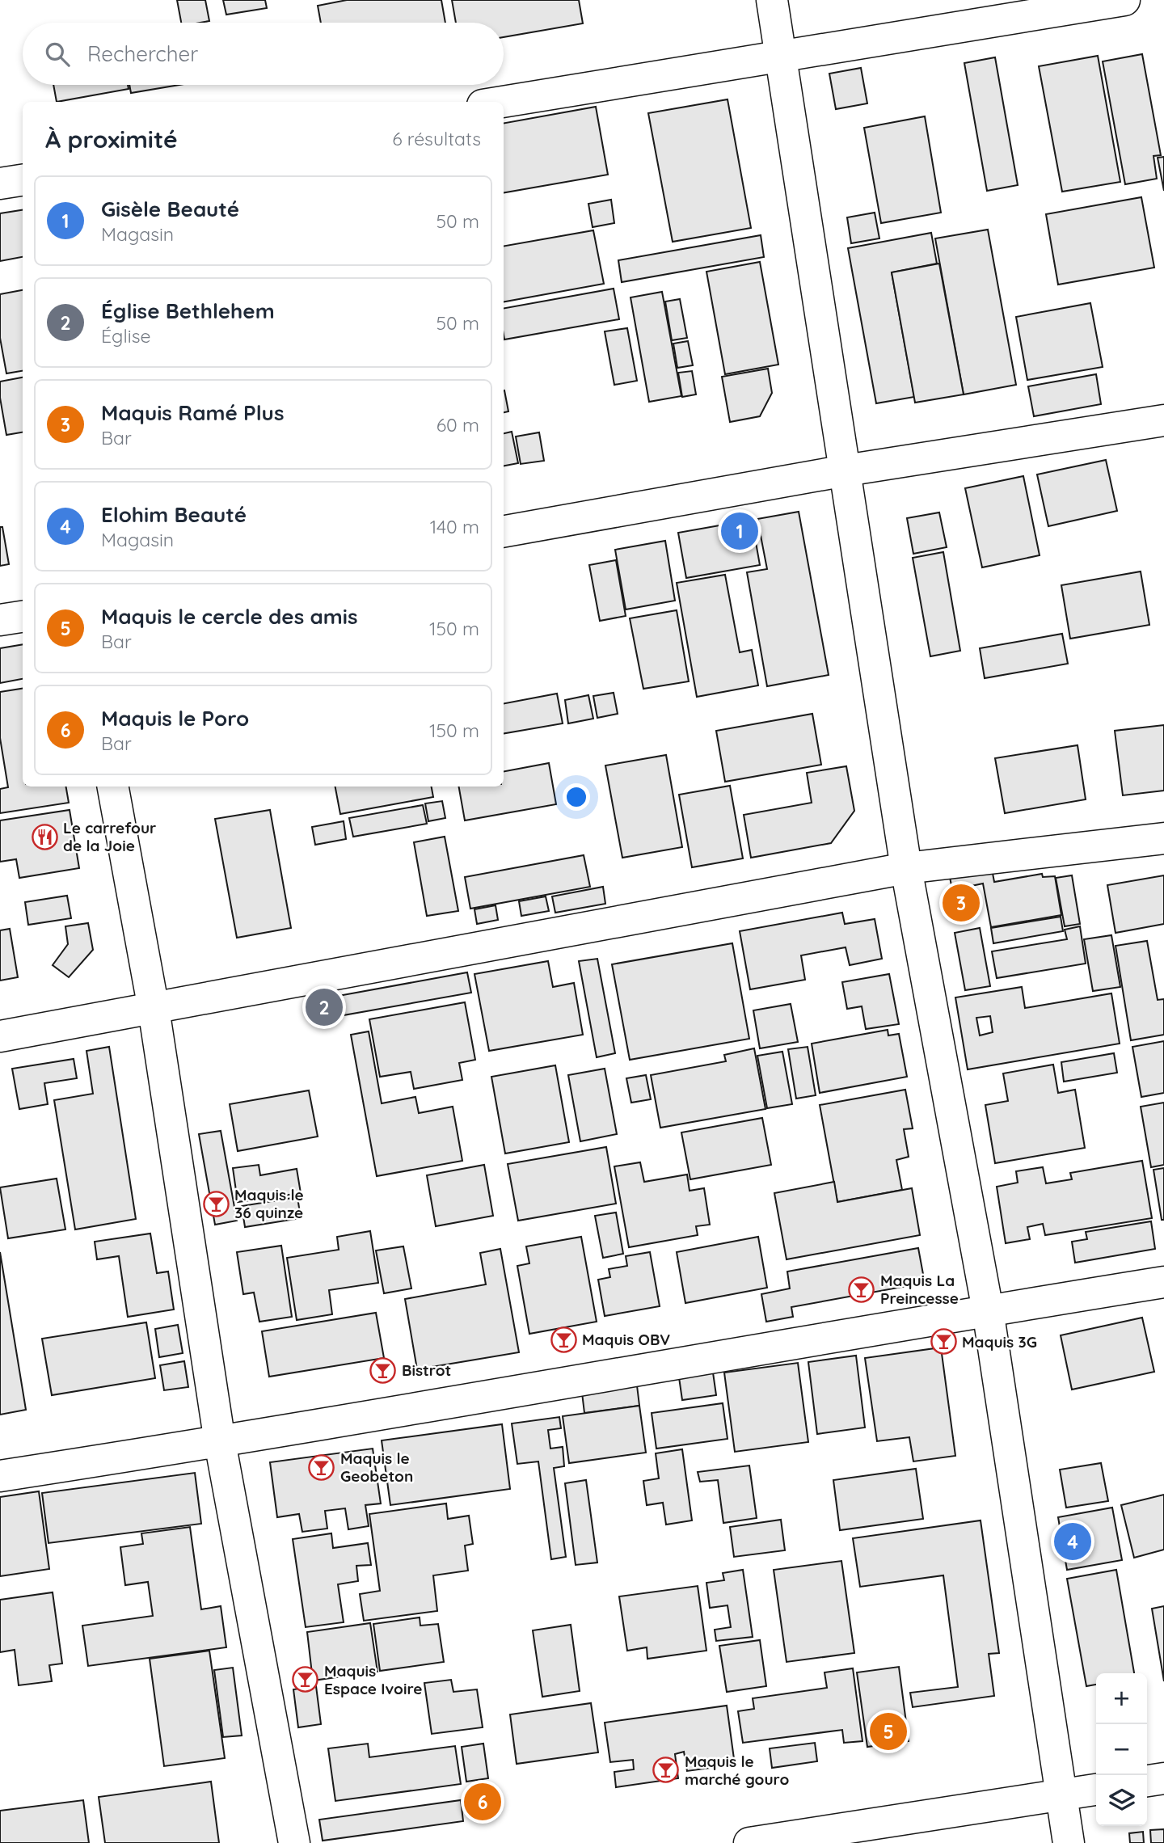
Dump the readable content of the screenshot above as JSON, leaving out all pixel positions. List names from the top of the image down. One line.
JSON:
{"places":{"restaurant":["Le carrefour de la Joie"],"bar":["Maquis le 36 quinze","Maquis La Preincesse","Maquis OBV","Maquis 3G","Bistrot","Maquis le Geobeton","Maquis Espace Ivoire","Maquis le marché gouro"]},"page":{"search":"Rechercher","heading":["À proximité","6 résultats"],"list":[{"mark":"1","name":"Gisèle Beauté","note":"Magasin","value":"50 m"},{"mark":"2","name":"Église Bethlehem","note":"Église","value":"50 m"},{"mark":"3","name":"Maquis Ramé Plus","note":"Bar","value":"60 m"},{"mark":"4","name":"Elohim Beauté","note":"Magasin","value":"140 m"},{"mark":"5","name":"Maquis le cercle des amis","note":"Bar","value":"150 m"},{"mark":"6","name":"Maquis le Poro","note":"Bar","value":"150 m"}],"pins":["1","3","2","4","5","6"],"map_buttons":["+","−"]}}
